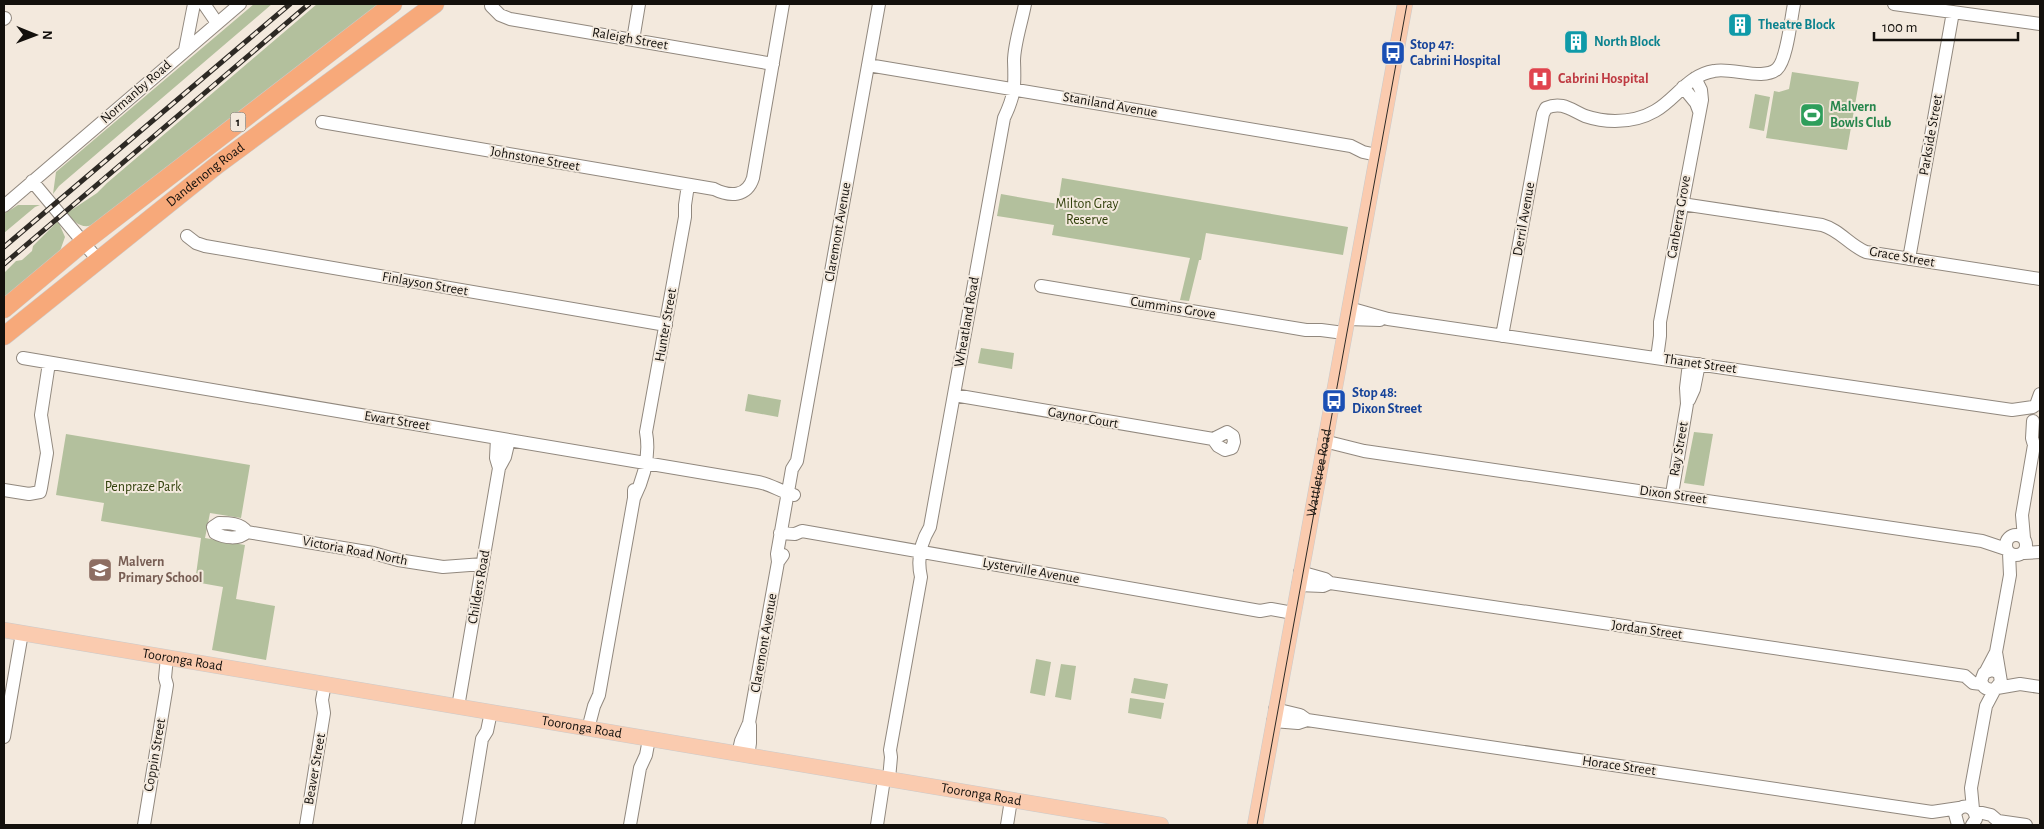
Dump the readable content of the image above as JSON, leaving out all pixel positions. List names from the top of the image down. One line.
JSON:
{"streets":{"highway":["1","Dandenong Road"],"main road":["Wattletree Road","Tooronga Road"],"street":["Raleigh Street","Normanby Road","Staniland Avenue","Parkside Street","Johnstone Street","Canberra Grove","Derril Avenue","Claremont Avenue","Grace Street","Finlayson Street","Cummins Grove","Wheatland Road","Hunter Street","Thanet Street","Gaynor Court","Ewart Street","Ray Street","Dixon Street","Victoria Road North","Lysterville Avenue","Childers Road","Jordan Street","Coppin Street","Horace Street","Beaver Street"]},"crossings":[["Raleigh Street","Johnstone Street"],["Staniland Avenue","Claremont Avenue"],["Staniland Avenue","Wheatland Road"],["Staniland Avenue","Wattletree Road"],["Parkside Street","Grace Street"],["Johnstone Street","Hunter Street"],["Canberra Grove","Grace Street"],["Canberra Grove","Thanet Street"],["Derril Avenue","Thanet Street"],["Claremont Avenue","Ewart Street"],["Claremont Avenue","Lysterville Avenue"],["Claremont Avenue","Tooronga Road"],["Finlayson Street","Hunter Street"],["Cummins Grove","Thanet Street"],["Cummins Grove","Wattletree Road"],["Wheatland Road","Gaynor Court"],["Wheatland Road","Lysterville Avenue"],["Wheatland Road","Tooronga Road"],["Hunter Street","Ewart Street"],["Hunter Street","Tooronga Road"],["Thanet Street","Ray Street"],["Thanet Street","Wattletree Road"],["Ewart Street","Childers Road"],["Ray Street","Dixon Street"],["Wattletree Road","Dixon Street"],["Wattletree Road","Lysterville Avenue"],["Wattletree Road","Jordan Street"],["Wattletree Road","Horace Street"],["Victoria Road North","Childers Road"],["Childers Road","Tooronga Road"],["Tooronga Road","Coppin Street"],["Tooronga Road","Beaver Street"]],"parks":["Milton Gray Reserve","Penpraze Park"],"places":{"building":["Theatre Block","North Block"],"bus stop":["Stop 47: Cabrini Hospital","Stop 48: Dixon Street"],"hospital":["Cabrini Hospital"],"sports":["Malvern Bowls Club"],"school or university":["Malvern Primary School"]},"scale_bar":"100 m","north":"right"}
